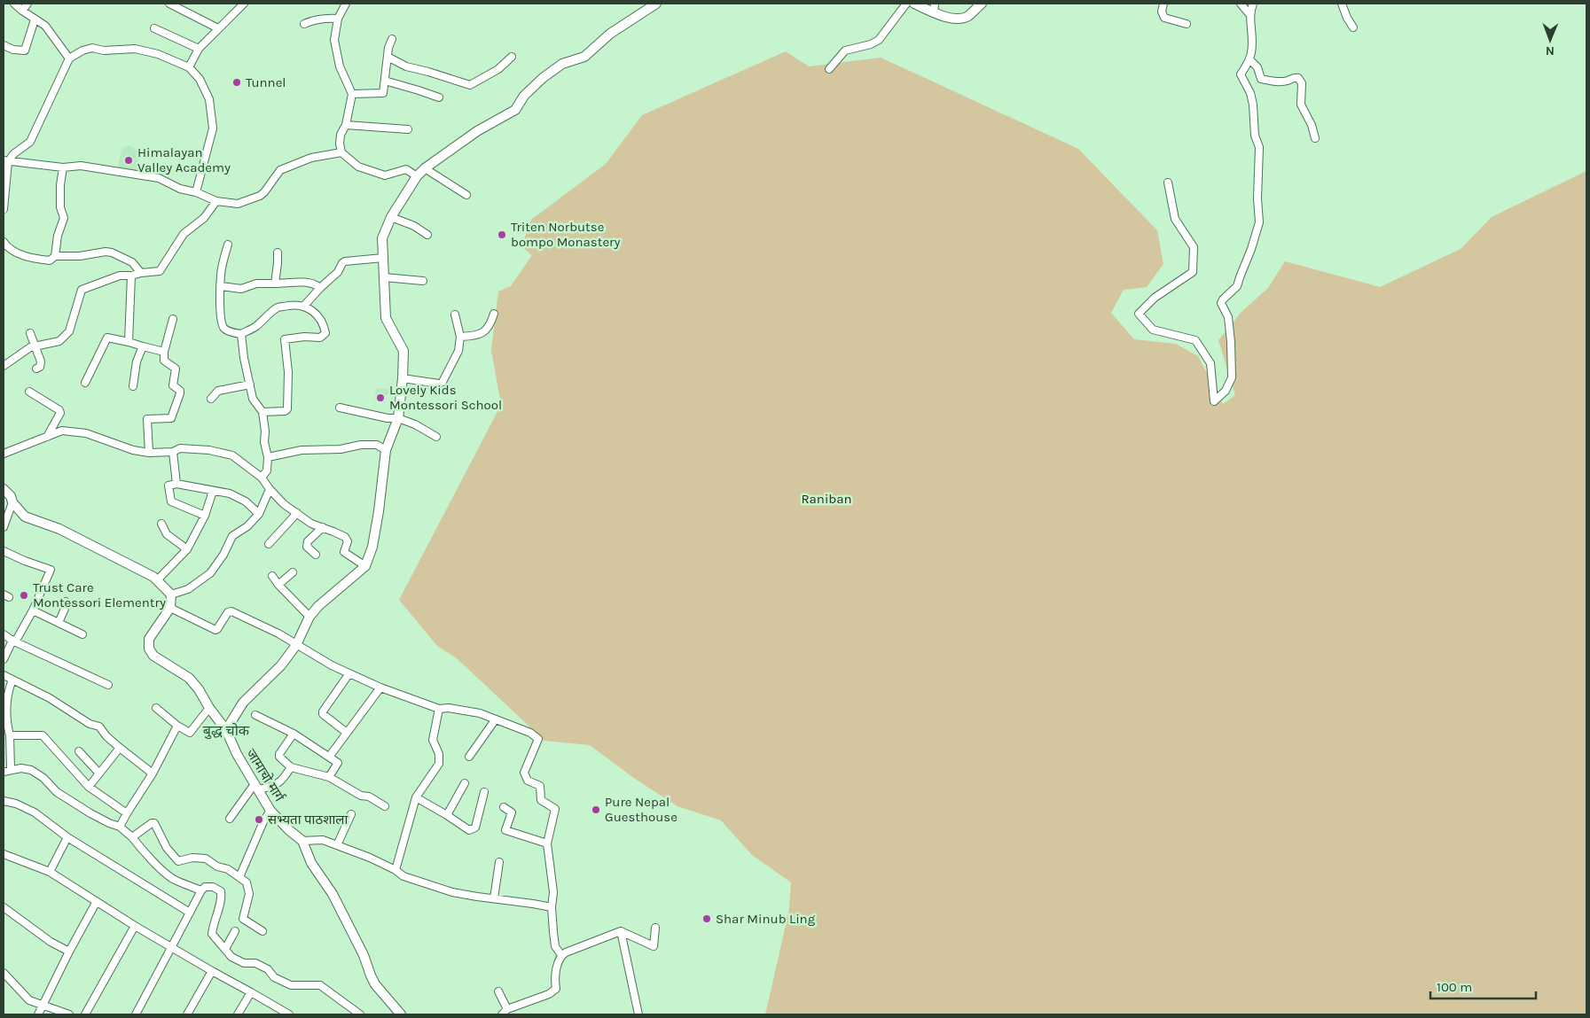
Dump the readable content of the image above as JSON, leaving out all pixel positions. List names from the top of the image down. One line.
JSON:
{"streets":{"street":["जामाचो मार्ग"]},"districts":["बुद्ध चोक"],"parks":["Raniban"],"places":["Tunnel","Himalayan Valley Academy","Triten Norbutse bompo Monastery","Lovely Kids Montessori School","Trust Care Montessori Elementry","Pure Nepal Guesthouse","सभ्यता पाठशाला","Shar Minub Ling"],"scale_bar":"100 m","north":"bottom"}
